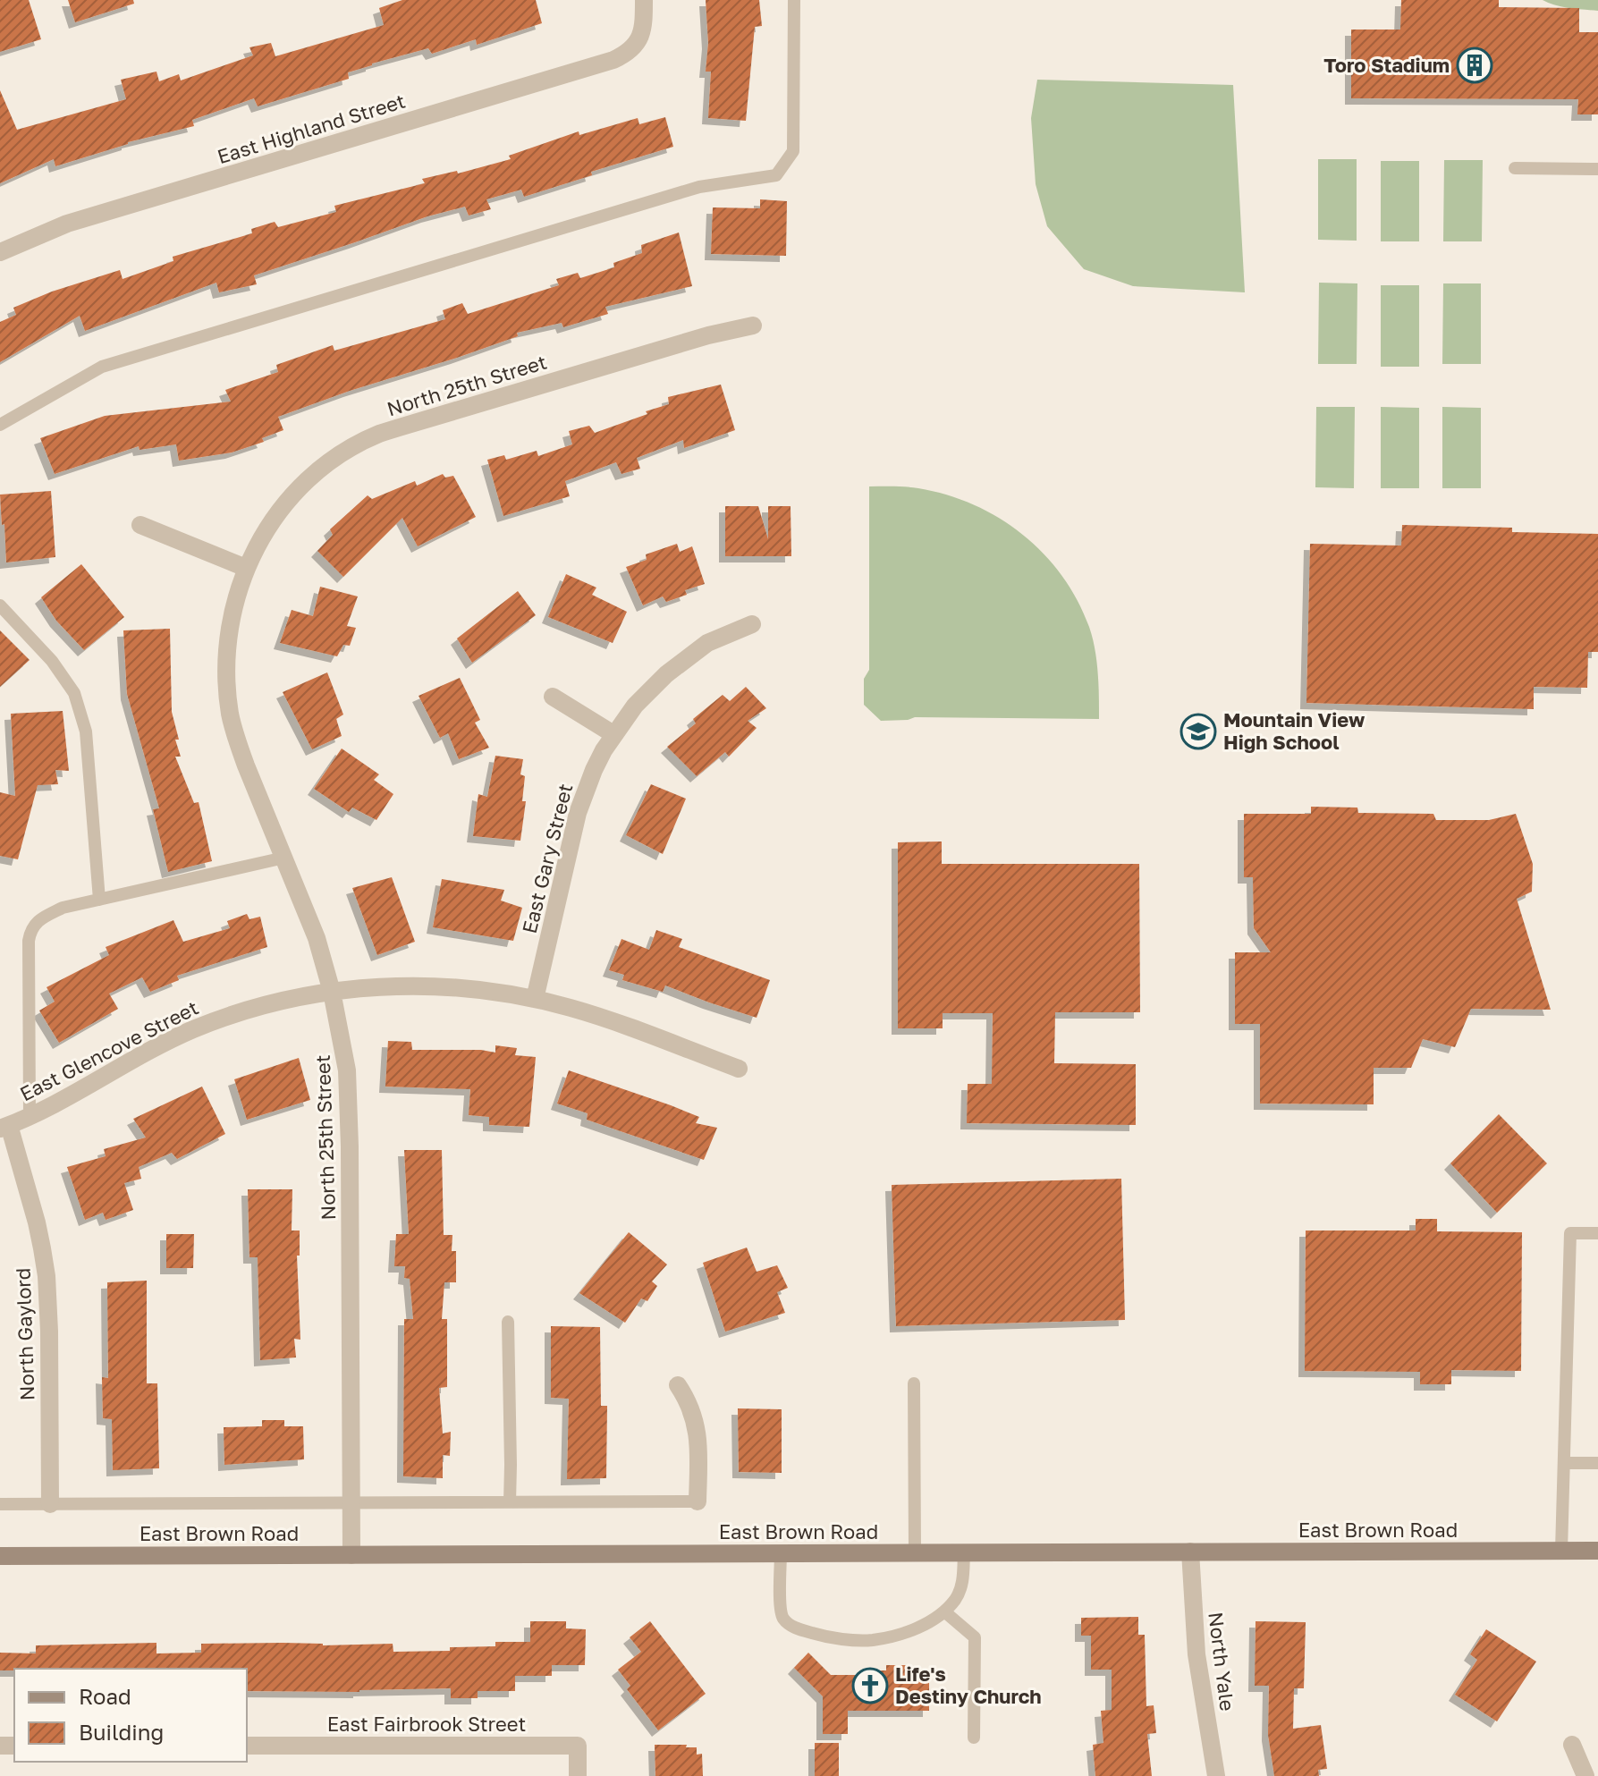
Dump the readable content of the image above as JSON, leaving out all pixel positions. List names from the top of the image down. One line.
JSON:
{"streets":{"main road":["East Brown Road"],"street":["East Highland Street","North 25th Street","East Gary Street","East Glencove Street","North Gaylord","North Yale","East Fairbrook Street"]},"crossings":[["North 25th Street","East Glencove Street"],["North 25th Street","East Brown Road"],["East Gary Street","East Glencove Street"],["East Glencove Street","North Gaylord"],["East Brown Road","North Yale"]],"places":{"building":["Toro Stadium"],"school or university":["Mountain View High School"],"church":["Life's Destiny Church"]},"legend":["Road","Building"]}
